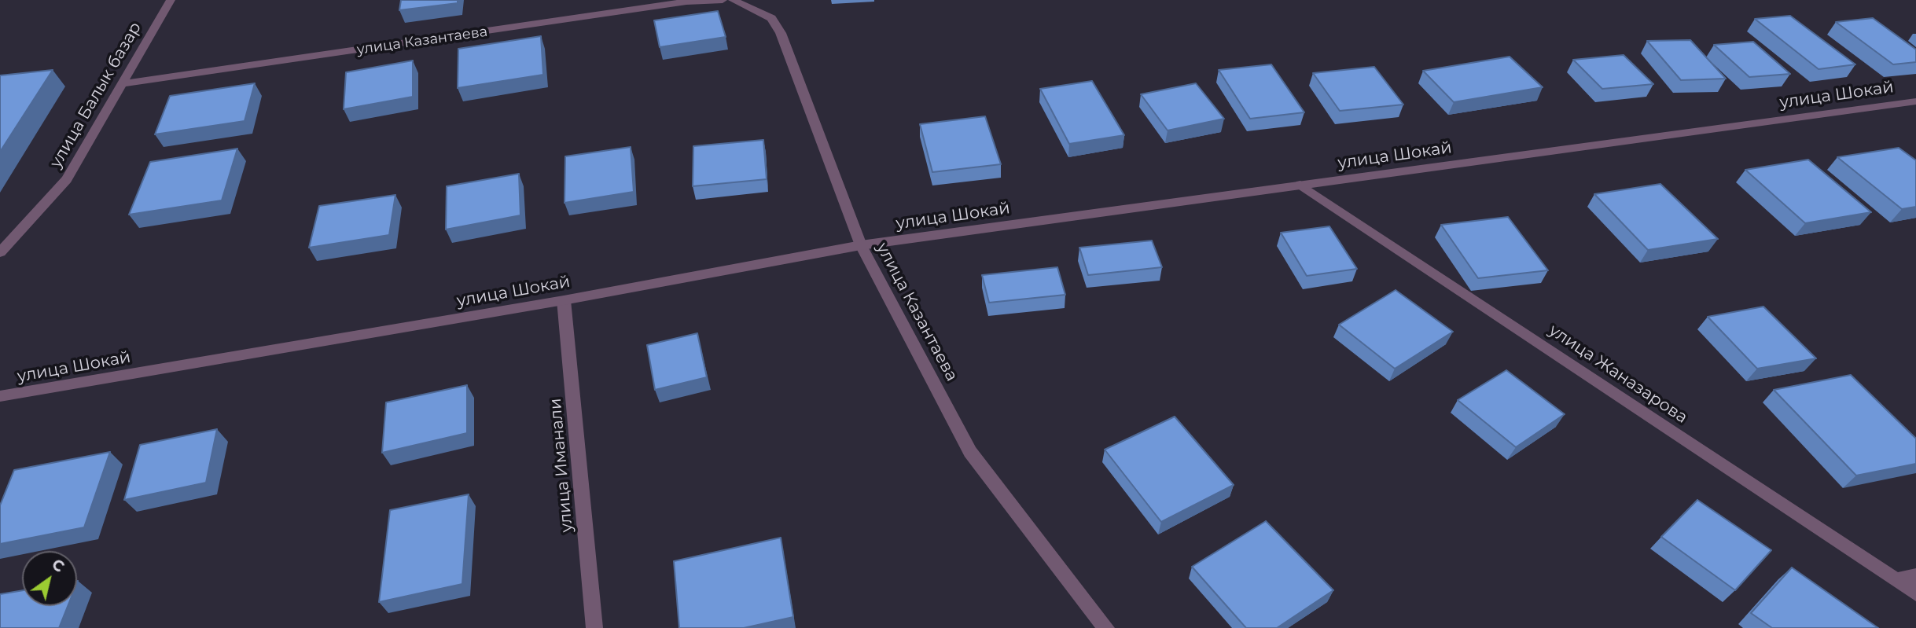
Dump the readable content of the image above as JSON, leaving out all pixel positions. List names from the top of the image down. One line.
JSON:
{"streets":{"street":["улица Казантаева","улица Балык базар","улица Шокай","улица Жаназарова","улица Иманали"]},"crossings":[["улица Казантаева","улица Балык базар"],["улица Казантаева","улица Шокай"],["улица Шокай","улица Жаназарова"],["улица Шокай","улица Иманали"]],"north":"top right"}
